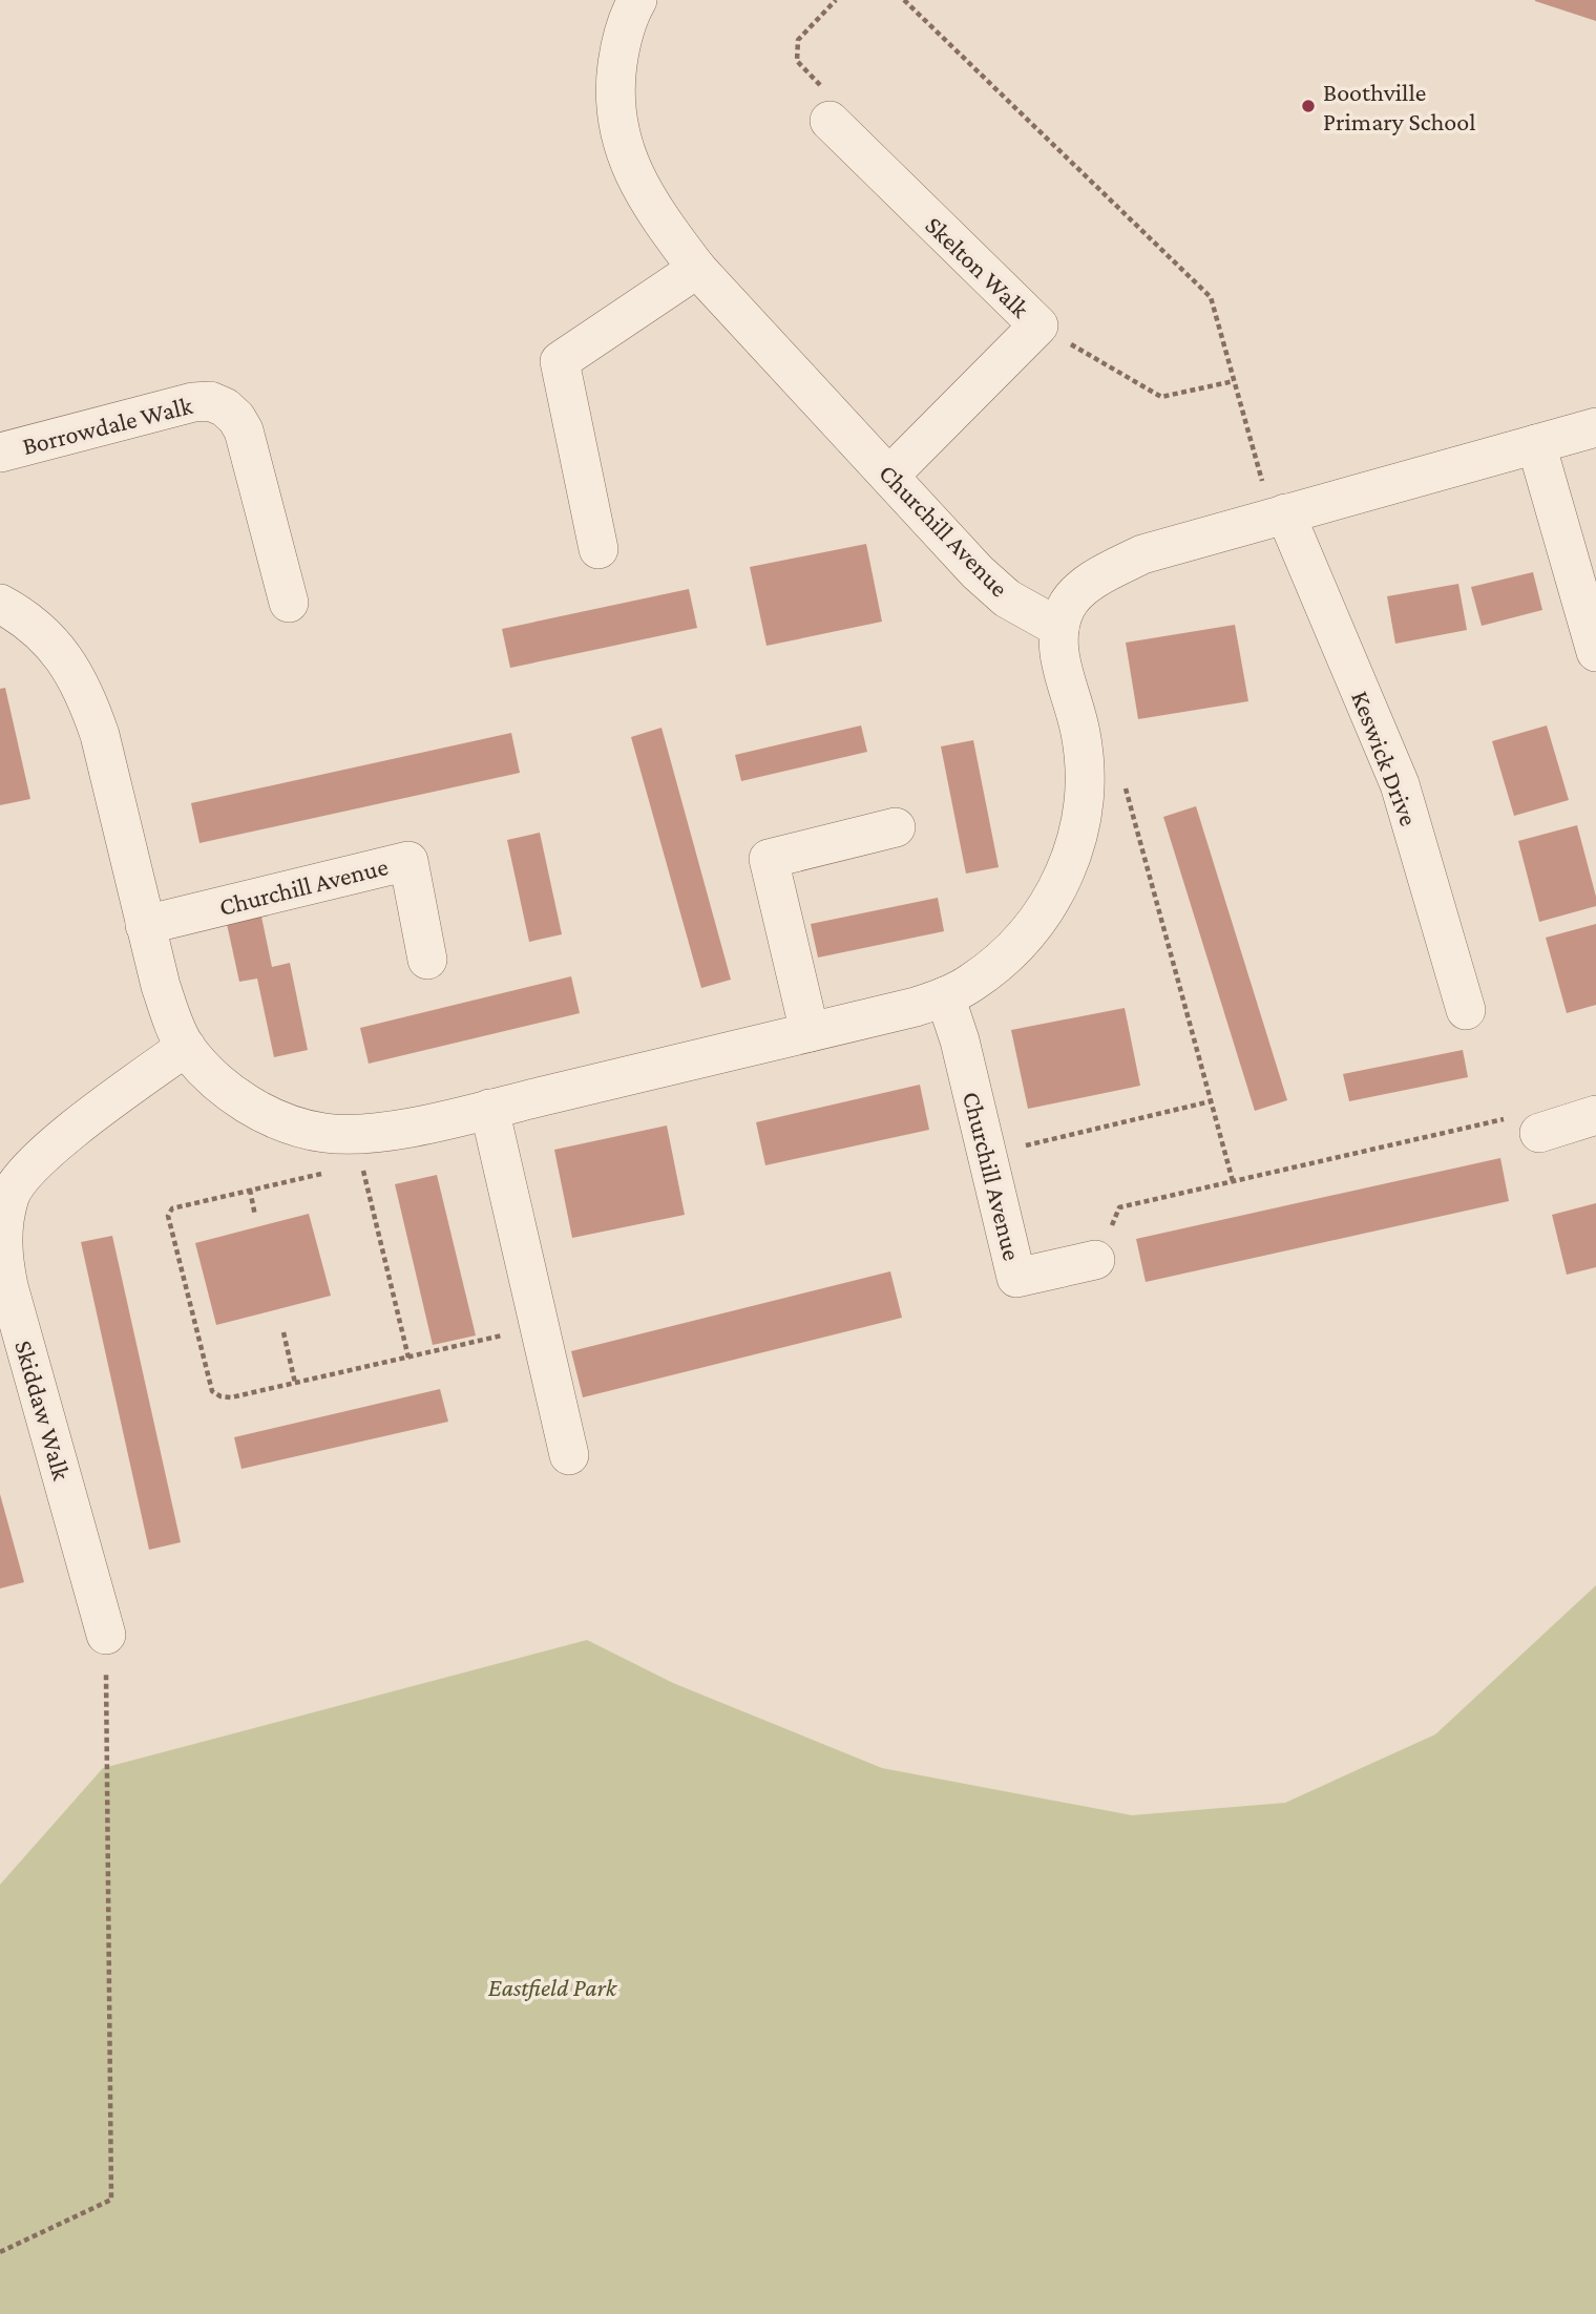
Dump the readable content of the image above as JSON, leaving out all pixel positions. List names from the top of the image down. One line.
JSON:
{"streets":{"street":["Skelton Walk","Borrowdale Walk","Churchill Avenue","Keswick Drive","Skiddaw Walk"]},"crossings":[["Skelton Walk","Churchill Avenue"]],"parks":["Eastfield Park"],"places":["Boothville Primary School"]}
